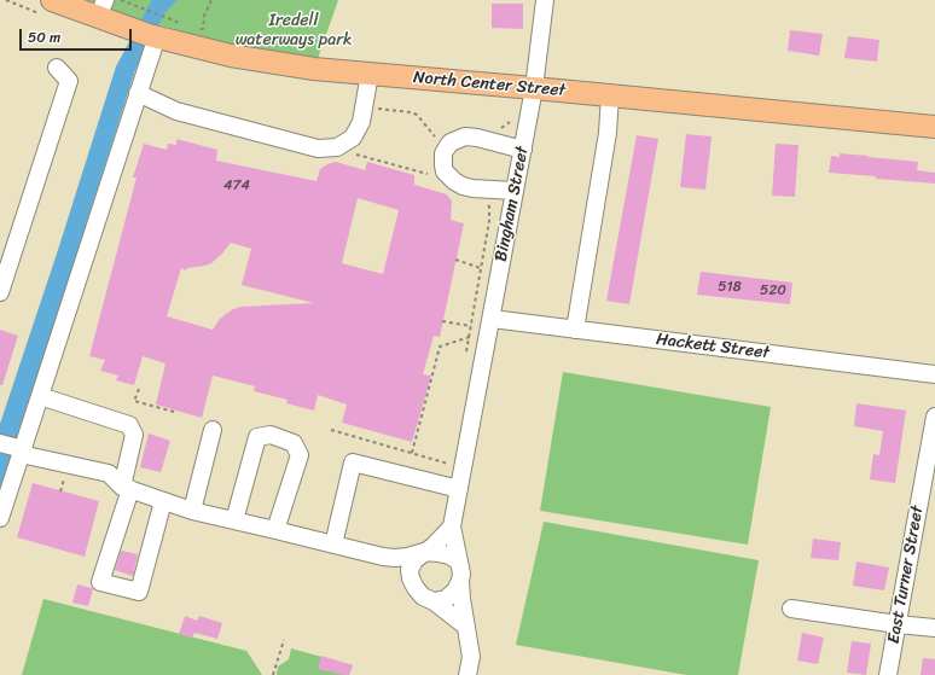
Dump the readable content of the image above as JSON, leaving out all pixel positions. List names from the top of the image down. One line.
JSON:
{"streets":{"main road":["North Center Street"],"street":["Bingham Street","Hackett Street","East Turner Street"]},"crossings":[["North Center Street","Bingham Street"],["Bingham Street","Hackett Street"]],"parks":["Iredell waterways park"],"house_numbers":["474","518","520"],"scale_bar":"50 m"}
